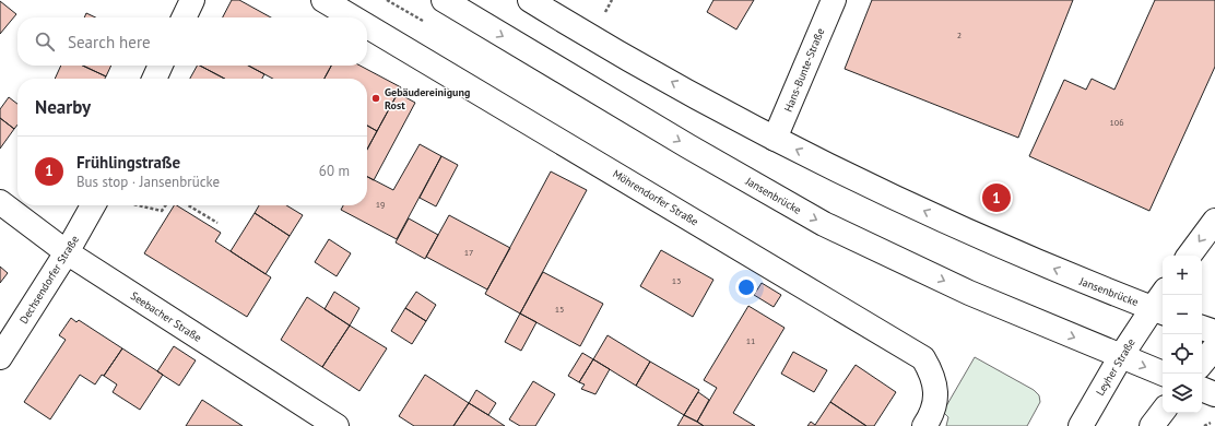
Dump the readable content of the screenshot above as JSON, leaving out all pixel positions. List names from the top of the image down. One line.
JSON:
{"streets":{"main road":["Hans-Bunte-Straße","Jansenbrücke","Möhrendorfer Straße","Dechsendorfer Straße","Seebacher Straße","Leyher Straße"]},"crossings":[["Hans-Bunte-Straße","Jansenbrücke"],["Jansenbrücke","Leyher Straße"],["Dechsendorfer Straße","Seebacher Straße"]],"places":["Gebäudereinigung Rost"],"house_numbers":["2","106","19","17","13","15","11"],"page":{"search":"Search here","heading":"Nearby","list":[{"mark":"1","name":"Frühlingstraße","note":"Bus stop · Jansenbrücke","value":"60 m"}],"pins":"1","map_buttons":["+","−"]}}
